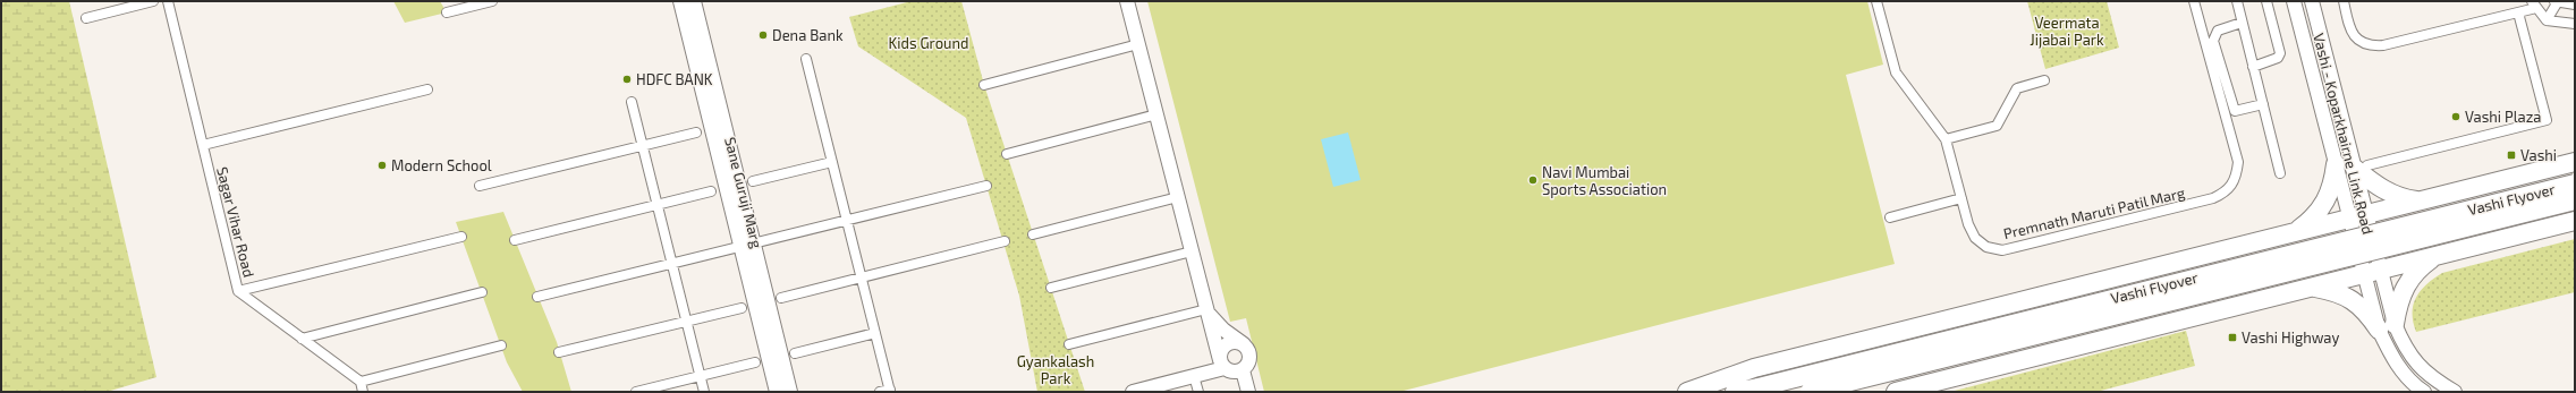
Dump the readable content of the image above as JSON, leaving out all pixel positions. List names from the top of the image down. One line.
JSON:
{"streets":{"highway":["Vashi Flyover"],"street":["Vashi - Koparkhairne Link Road","Sane Guruji Marg","Premnath Maruti Patil Marg","Sagar Vihar Road"]},"parks":["Veermata Jijabai Park","Kids Ground","Gyankalash Park"],"places":{"other":["Dena Bank","HDFC BANK","Vashi Plaza","Modern School","Navi Mumbai Sports Association"],"transit":["Vashi","Vashi Highway"]}}
